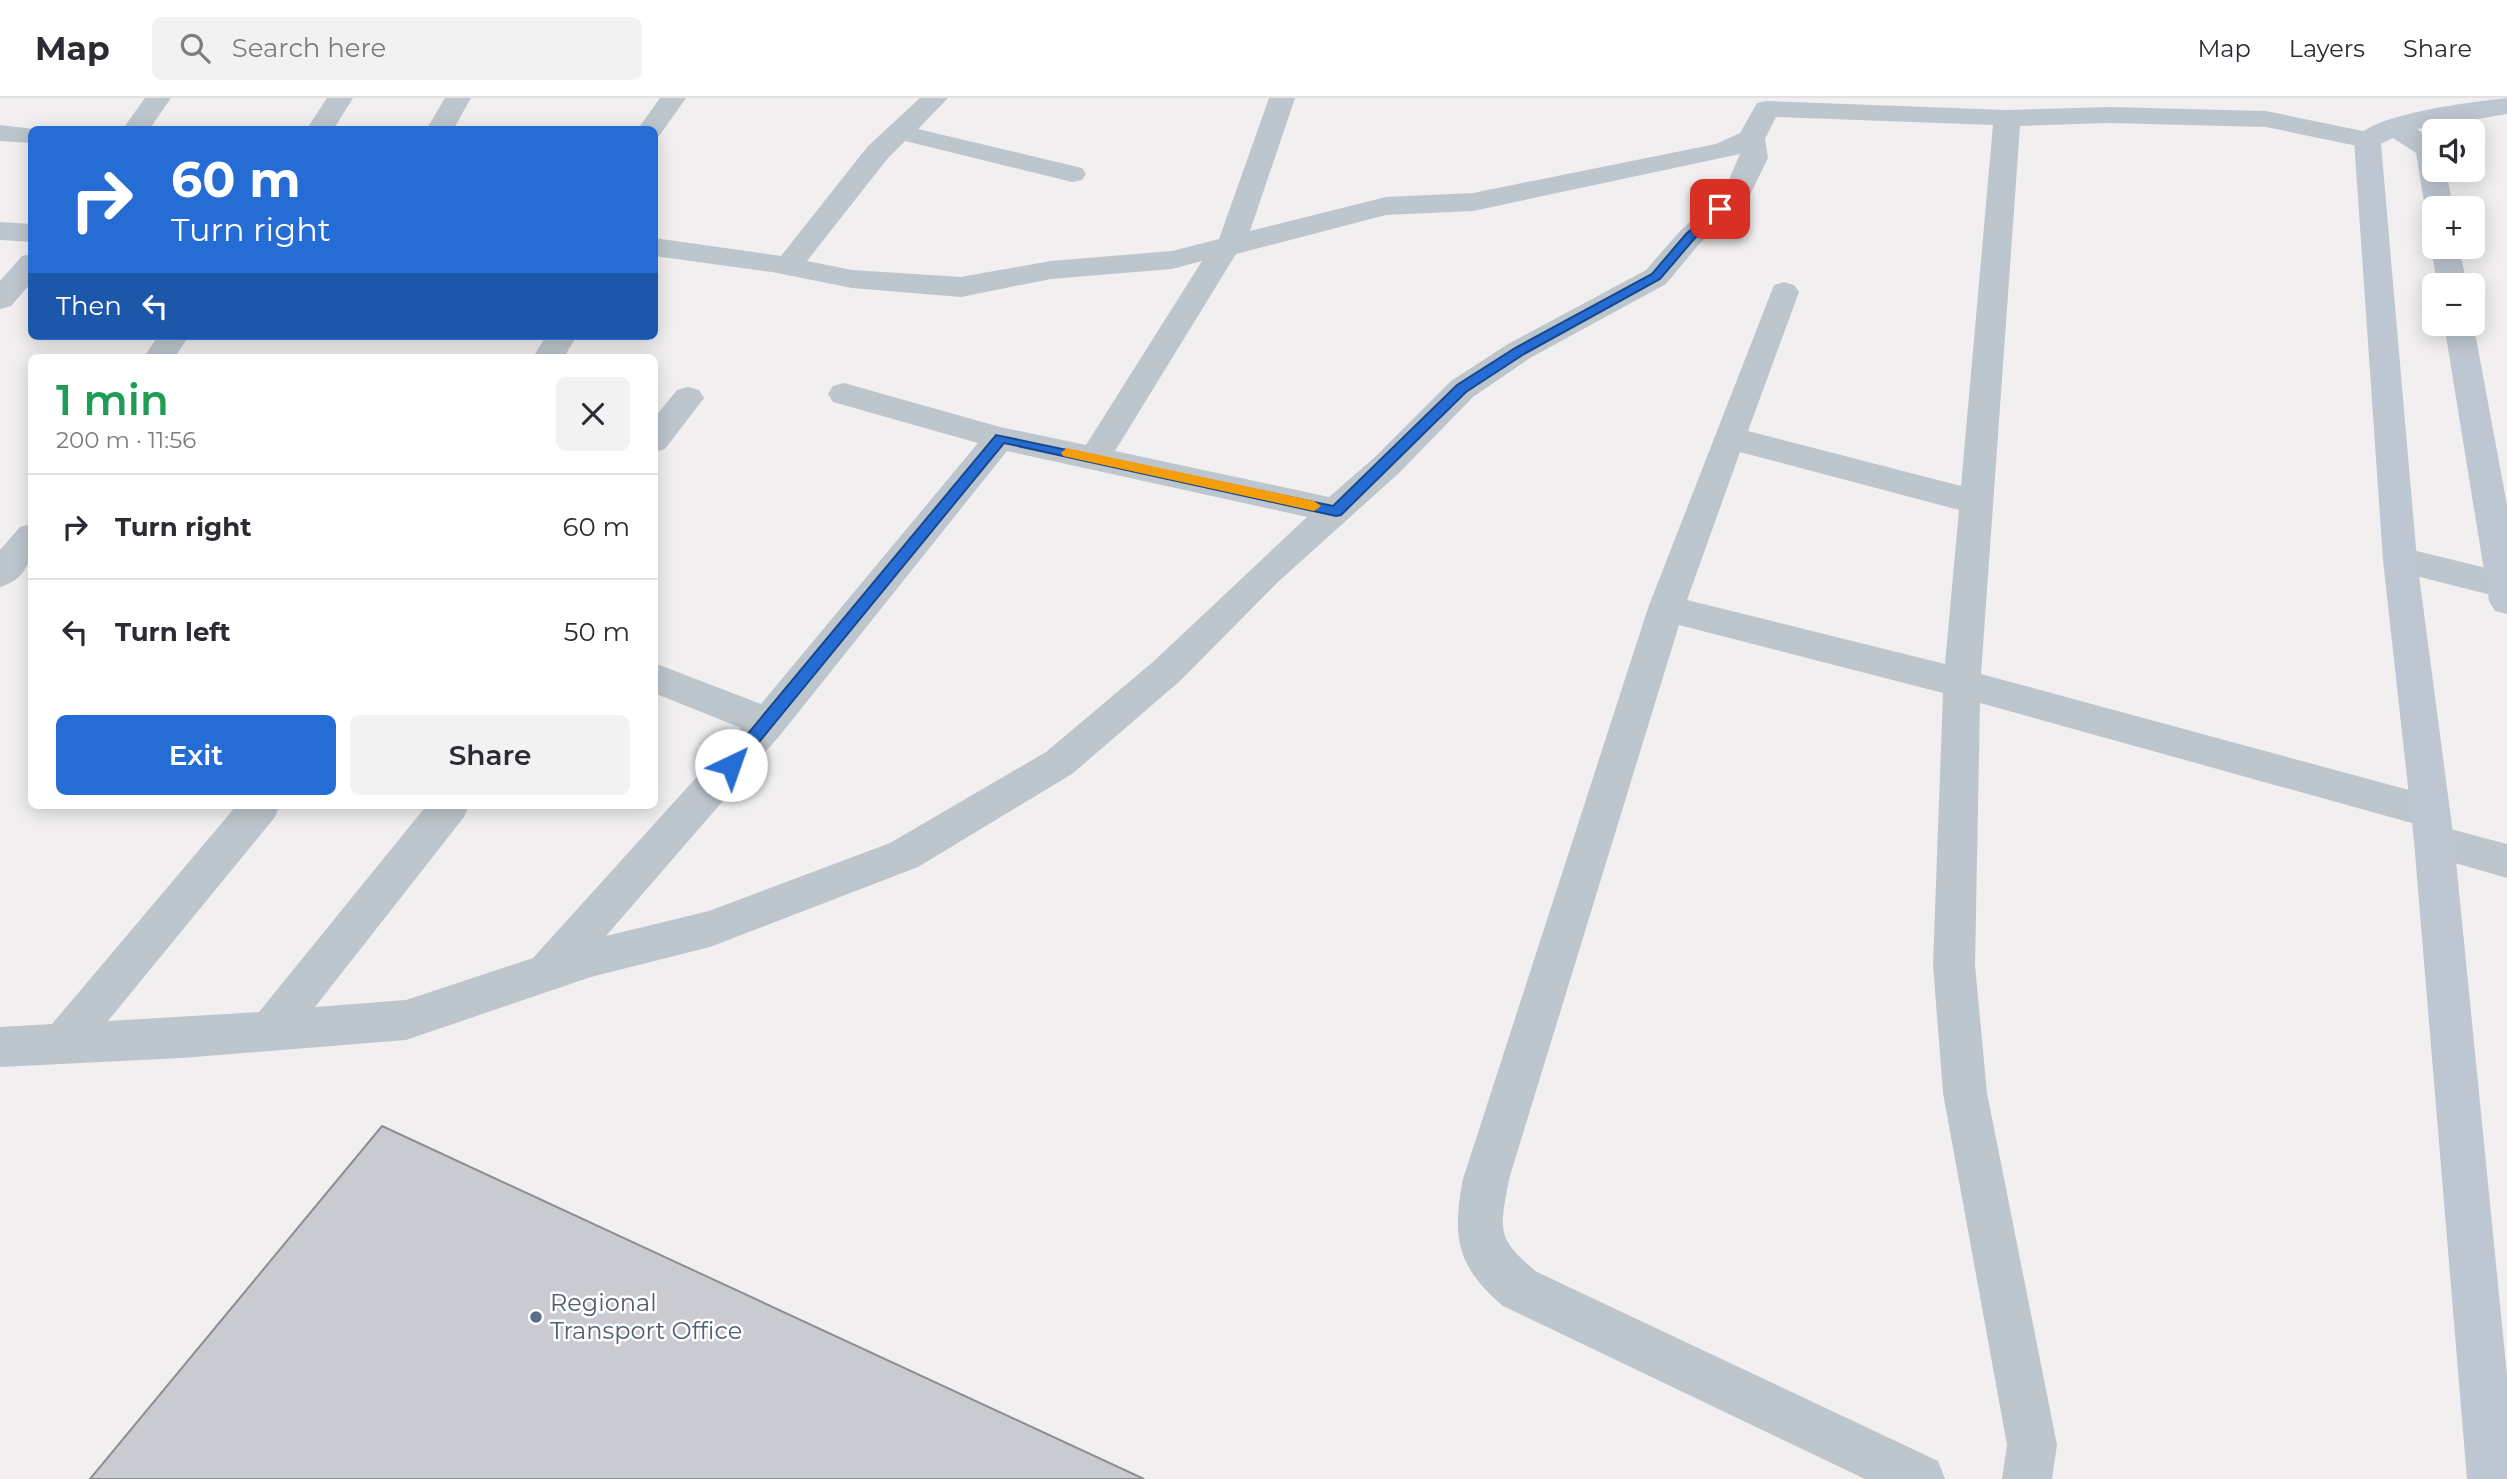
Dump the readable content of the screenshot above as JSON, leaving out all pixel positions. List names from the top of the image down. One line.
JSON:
{"places":["Regional Transport Office"],"page":{"header":"Map","search":"Search here","nav":["Map","Layers","Share"],"map_buttons":["+","−"],"turn":["60 m","Turn right"],"then":"Then","heading":["1 min","200 m · 11:56"],"list":[{"name":"Turn right","value":"60 m"},{"name":"Turn left","value":"50 m"}],"buttons":["Exit","Share"]}}
